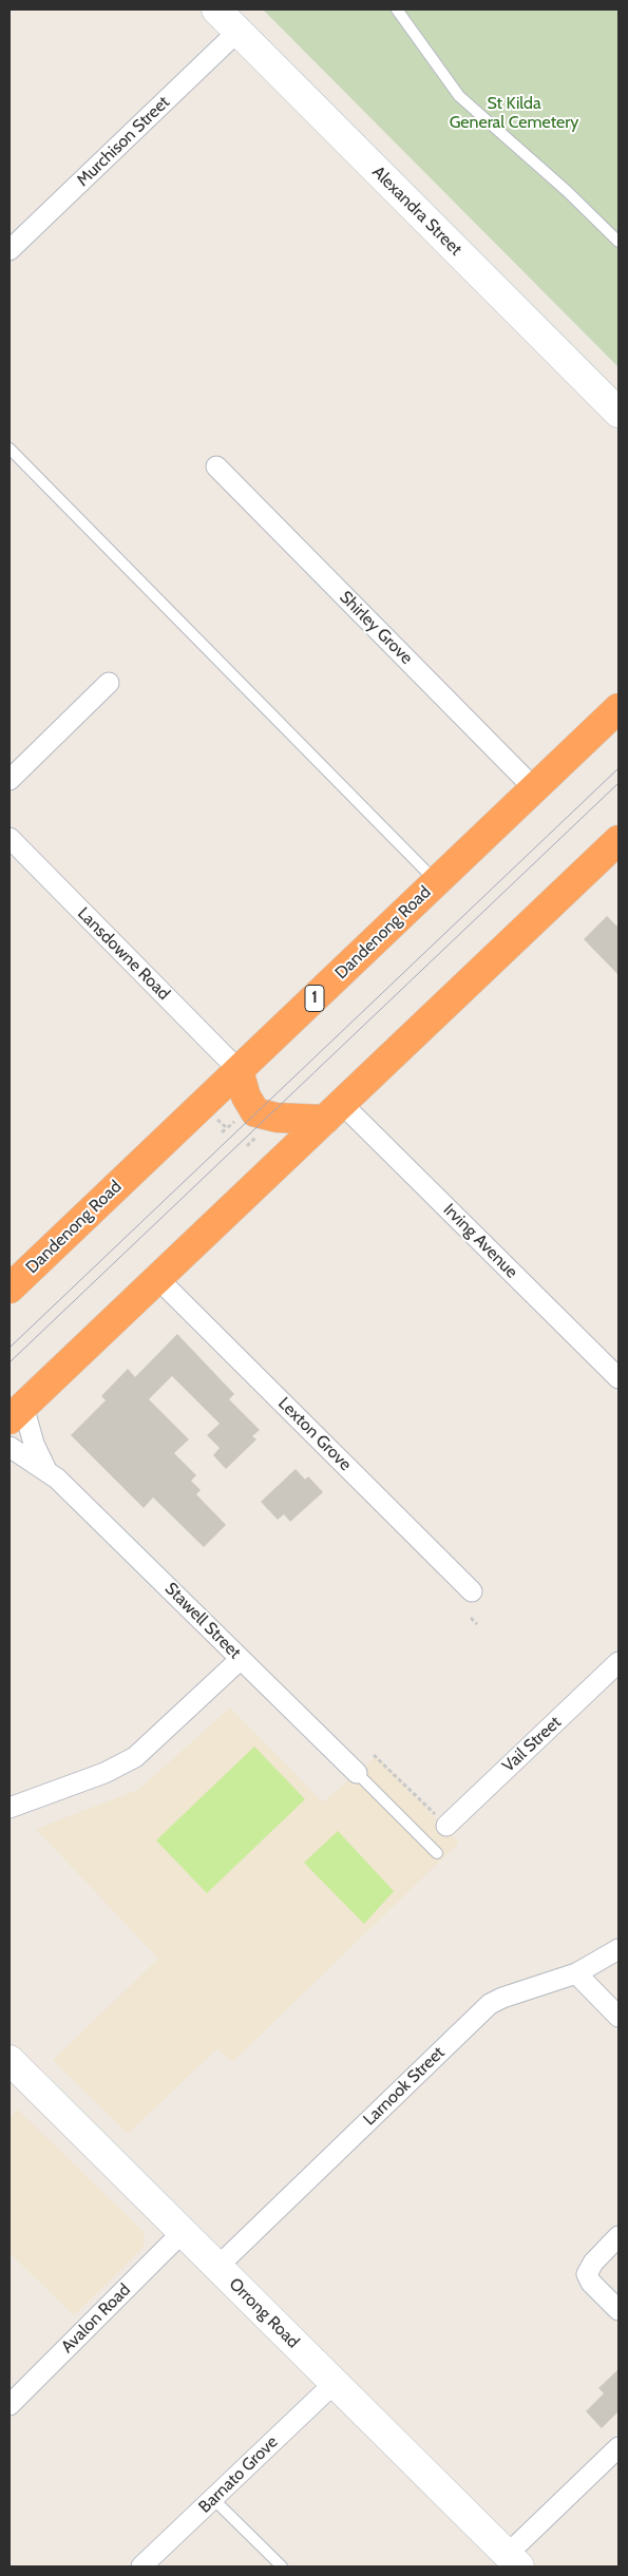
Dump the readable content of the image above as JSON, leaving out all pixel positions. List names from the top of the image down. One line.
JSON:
{"streets":{"highway":["Dandenong Road","1"],"main road":["Alexandra Street","Orrong Road"],"street":["Murchison Street","Shirley Grove","Lansdowne Road","Irving Avenue","Lexton Grove","Stawell Street","Vail Street","Larnook Street","Avalon Road","Barnato Grove"]},"crossings":[["Murchison Street","Alexandra Street"],["Shirley Grove","Dandenong Road"],["Dandenong Road","Lansdowne Road"],["Larnook Street","Orrong Road"],["Orrong Road","Avalon Road"],["Orrong Road","Barnato Grove"]],"parks":["St Kilda General Cemetery"]}
